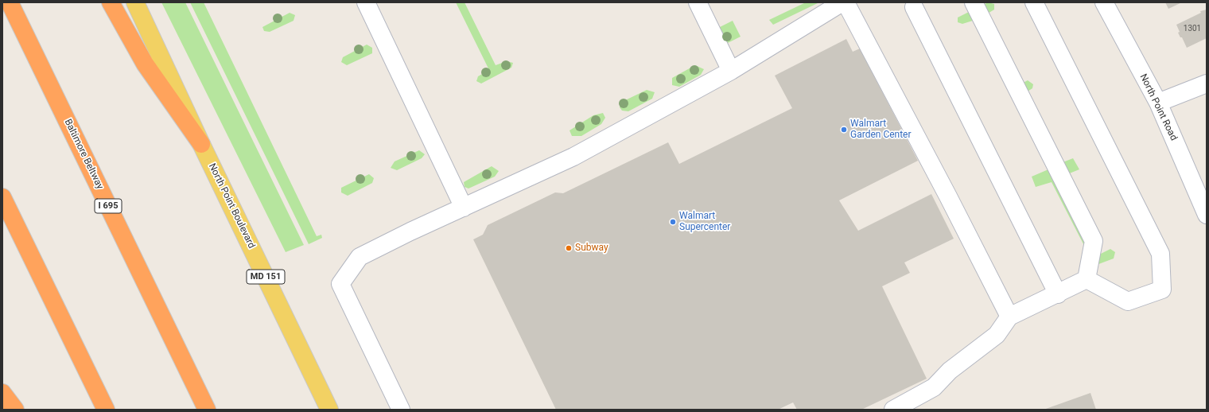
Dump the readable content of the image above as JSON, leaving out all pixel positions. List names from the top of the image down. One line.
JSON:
{"streets":{"highway":["Baltimore Beltway","I 695"],"main road":["North Point Boulevard","MD 151"],"street":["North Point Road"]},"places":["Walmart Garden Center","Walmart Supercenter","Subway"],"house_numbers":["1301"]}
